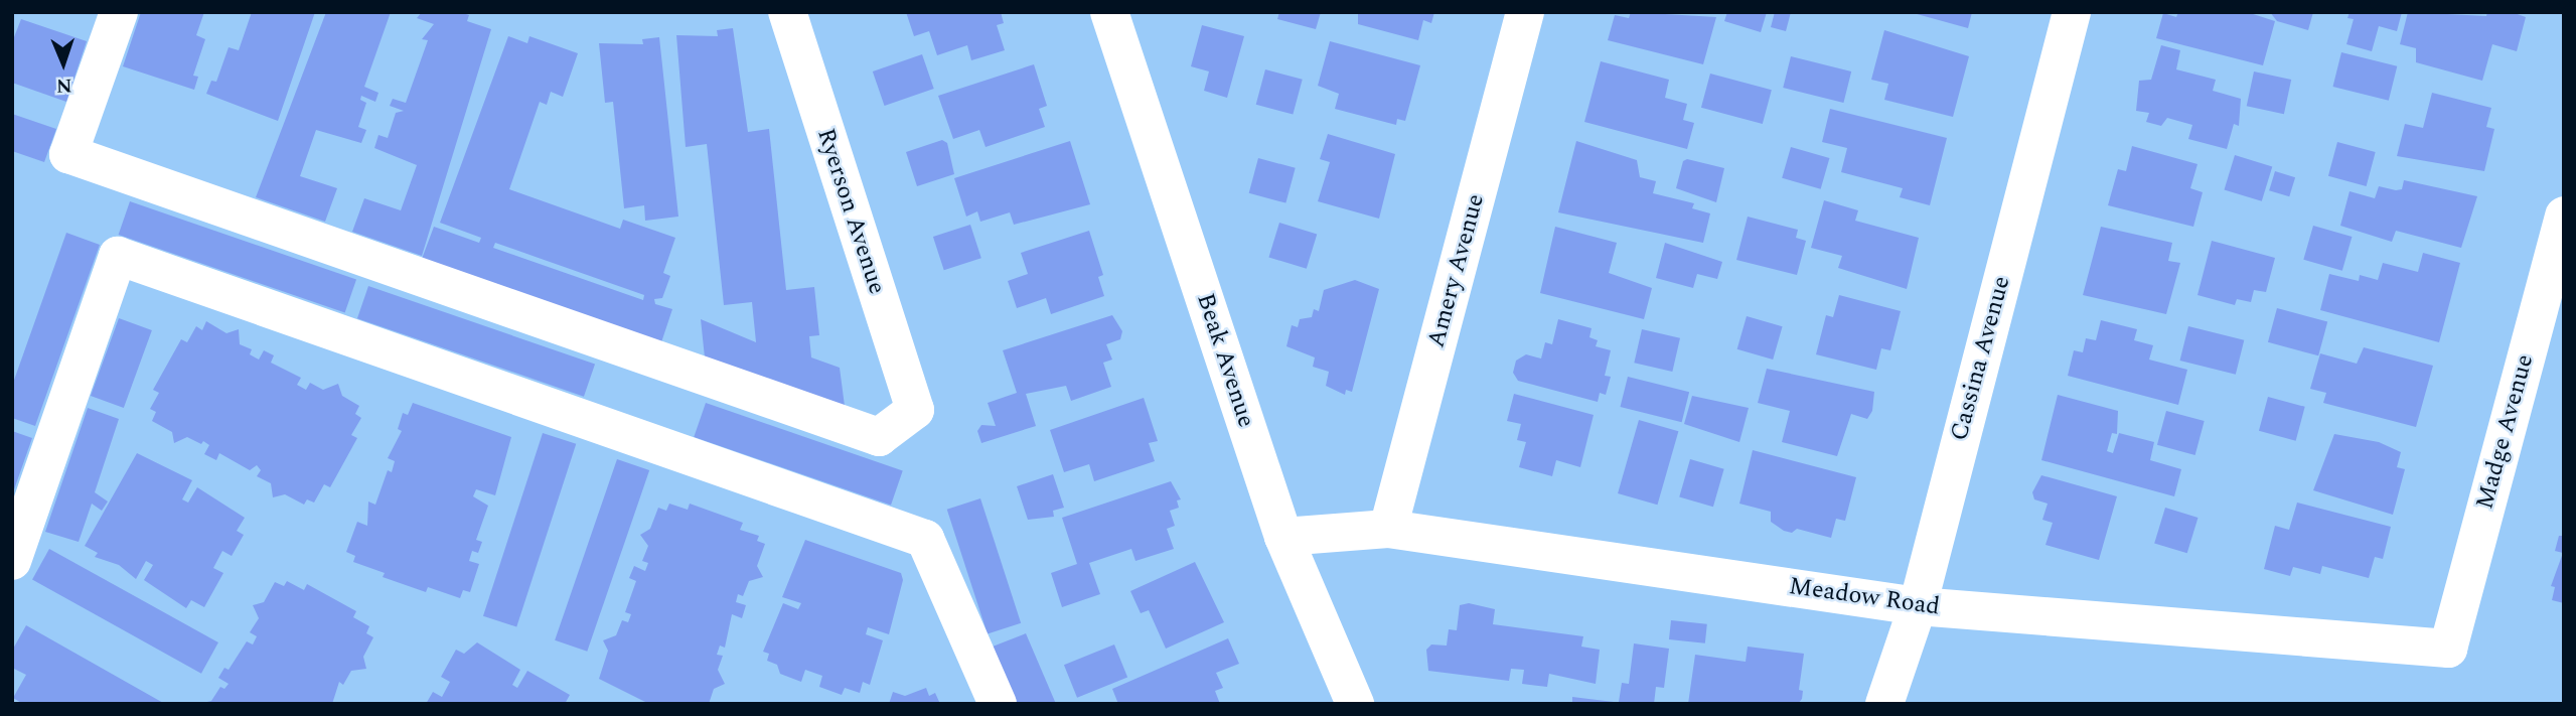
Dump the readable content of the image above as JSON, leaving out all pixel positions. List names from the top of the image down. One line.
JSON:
{"streets":{"street":["Ryerson Avenue","Amery Avenue","Cassina Avenue","Beak Avenue","Madge Avenue","Meadow Road"]},"crossings":[["Amery Avenue","Meadow Road"],["Cassina Avenue","Meadow Road"],["Beak Avenue","Meadow Road"],["Madge Avenue","Meadow Road"]],"north":"bottom"}
